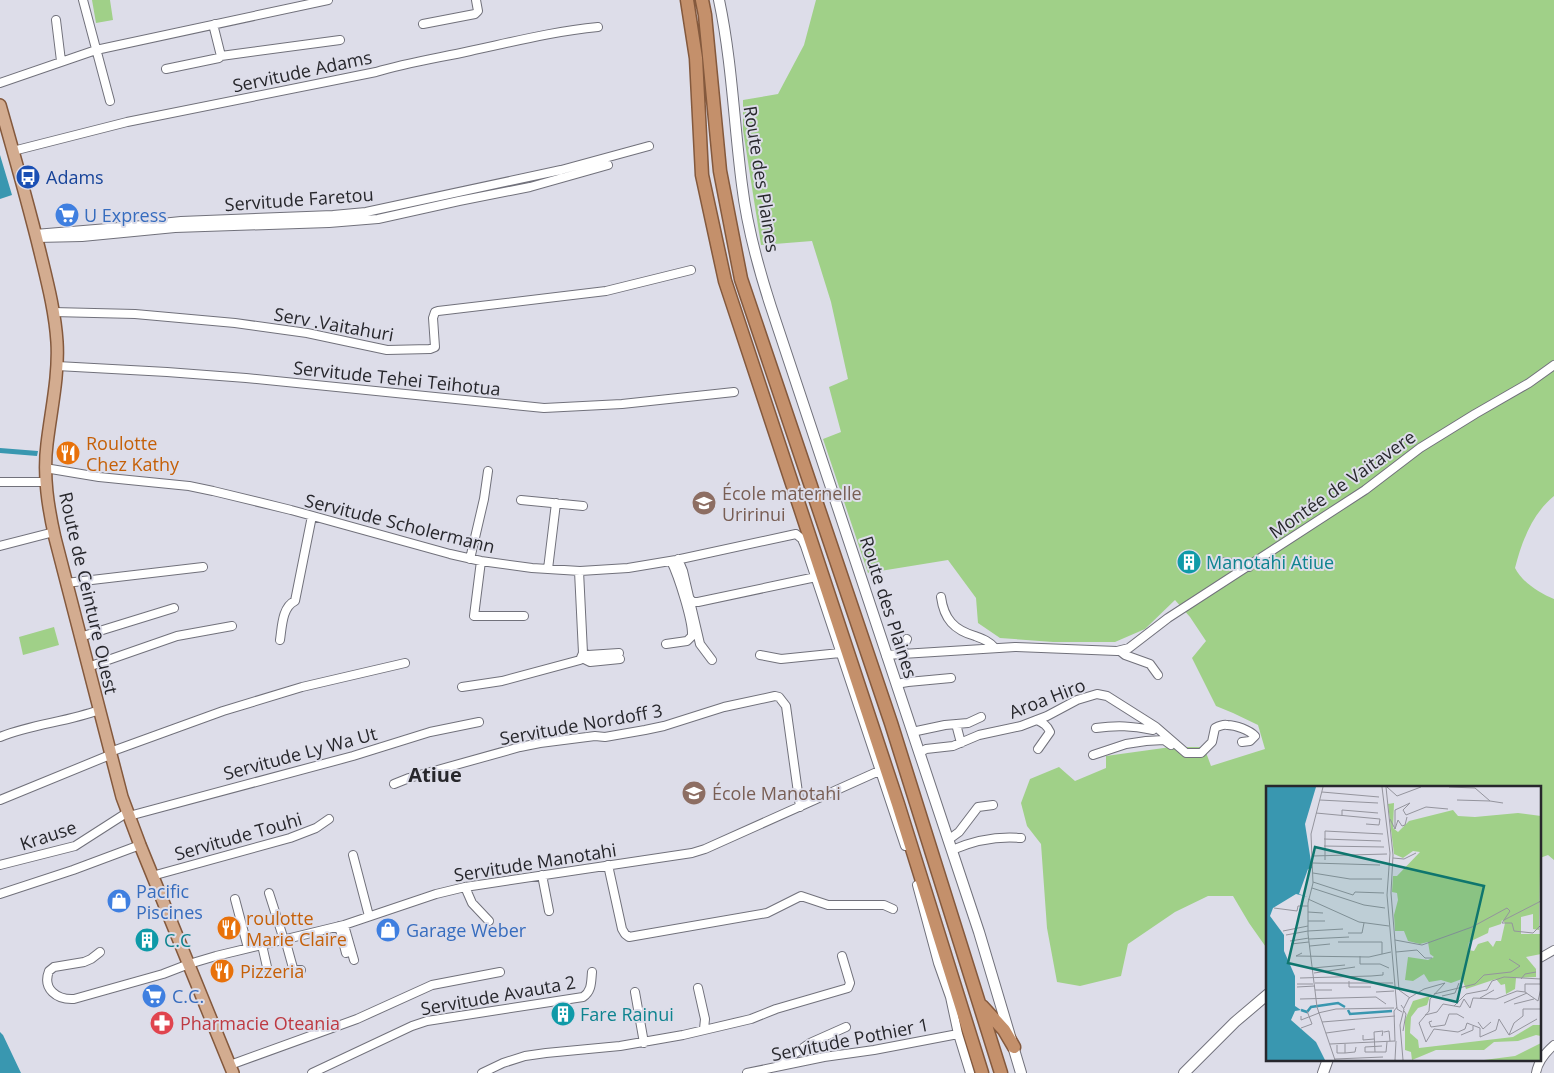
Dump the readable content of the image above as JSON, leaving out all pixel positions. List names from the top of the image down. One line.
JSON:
{"streets":{"highway":["Route des Plaines"],"main road":["Route de Ceinture Ouest"],"street":["Servitude Adams","Servitude Faretou","Serv .Vaitahuri","Servitude Tehei Teihotua","Montée de Vaitavere","Servitude Scholermann","Aroa Hiro","Servitude Nordoff 3","Servitude Ly Wa Ut","Krause","Servitude Touhi","Servitude Manotahi","Servitude Avauta 2","Servitude Pothier 1"]},"crossings":[["Servitude Adams","Route de Ceinture Ouest"],["Route des Plaines","Aroa Hiro"],["Servitude Faretou","Route de Ceinture Ouest"],["Serv .Vaitahuri","Route de Ceinture Ouest"],["Servitude Tehei Teihotua","Route de Ceinture Ouest"],["Servitude Scholermann","Route de Ceinture Ouest"],["Route de Ceinture Ouest","Servitude Ly Wa Ut"],["Route de Ceinture Ouest","Krause"],["Route de Ceinture Ouest","Servitude Touhi"],["Route de Ceinture Ouest","Servitude Manotahi"],["Servitude Nordoff 3","Servitude Manotahi"],["Servitude Ly Wa Ut","Krause"]],"districts":["Atiue"],"places":{"bus stop":["Adams"],"supermarket":["U Express","C.C."],"restaurant":["Roulotte Chez Kathy","roulotte Marie Claire","Pizzeria"],"school or university":["École maternelle Uririnui","École Manotahi"],"building":["Manotahi Atiue","C.C","Fare Rainui"],"shop":["Pacific Piscines","Garage Weber"],"pharmacy":["Pharmacie Oteania"]}}
